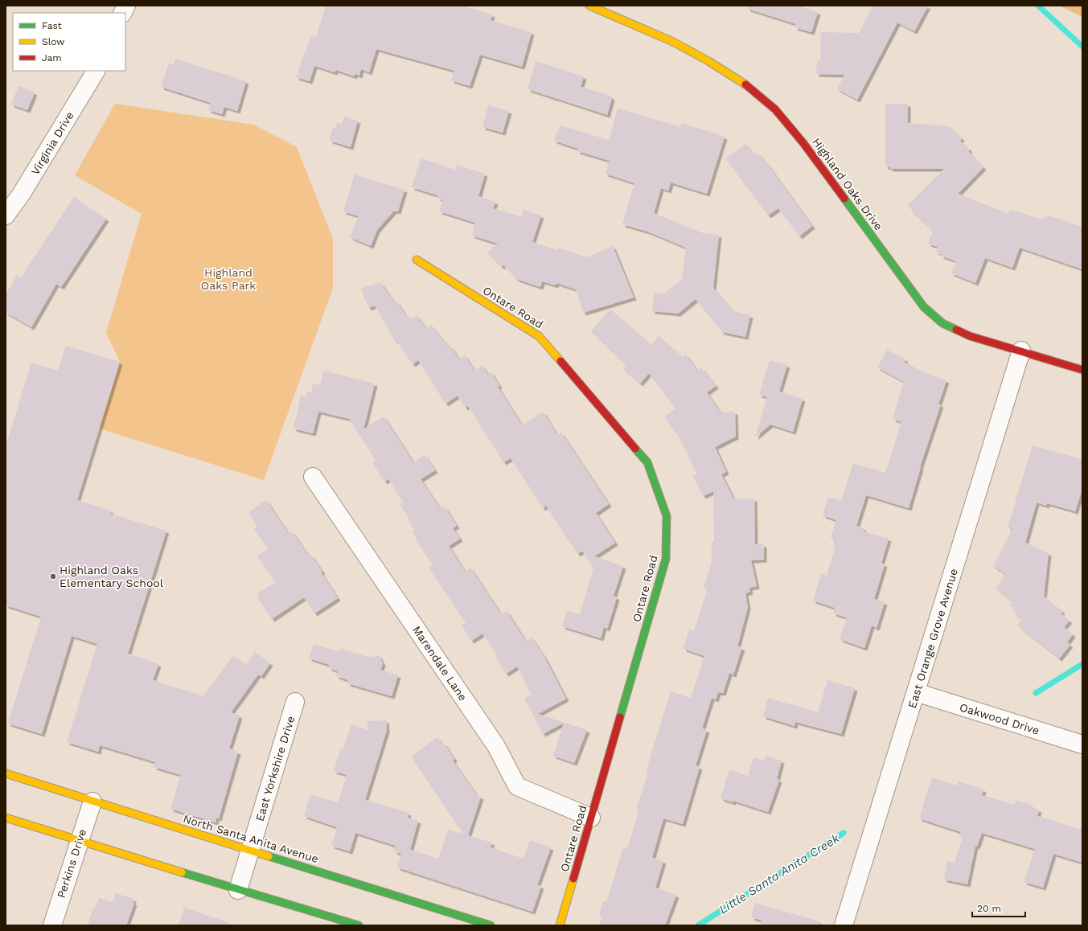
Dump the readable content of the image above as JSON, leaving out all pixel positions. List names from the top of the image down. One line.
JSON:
{"streets":{"street":["Virginia Drive","Highland Oaks Drive","Ontare Road","East Orange Grove Avenue","Marendale Lane","Oakwood Drive","East Yorkshire Drive","North Santa Anita Avenue","Perkins Drive"]},"crossings":[["Highland Oaks Drive","East Orange Grove Avenue"],["Ontare Road","Marendale Lane"],["East Orange Grove Avenue","Oakwood Drive"],["East Yorkshire Drive","North Santa Anita Avenue"],["North Santa Anita Avenue","Perkins Drive"]],"water":["Little Santa Anita Creek"],"parks":["Highland Oaks Park"],"places":["Highland Oaks Elementary School"],"legend":["Fast","Slow","Jam"],"scale_bar":"20 m"}
